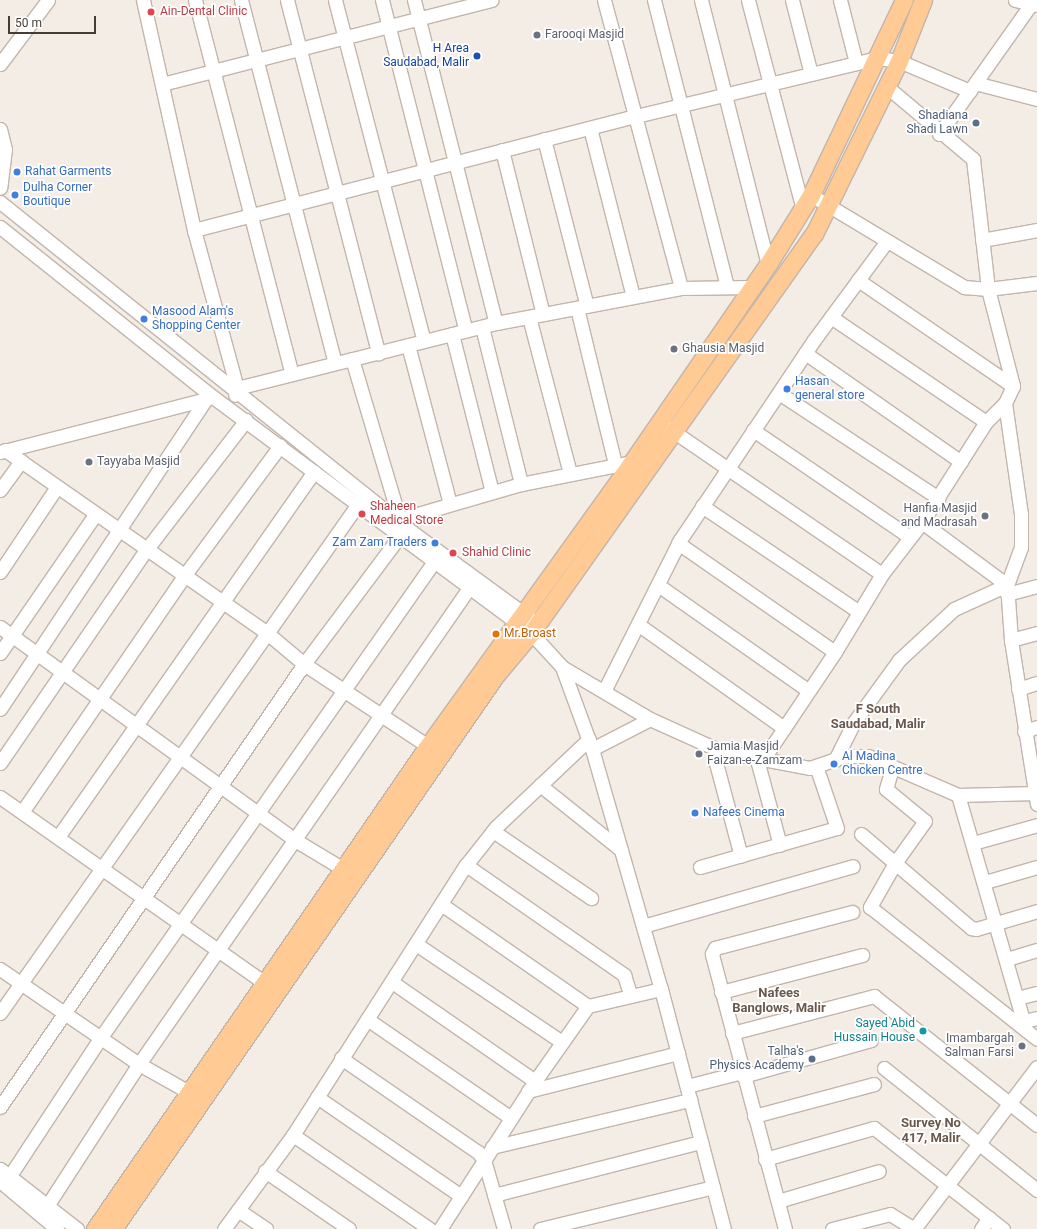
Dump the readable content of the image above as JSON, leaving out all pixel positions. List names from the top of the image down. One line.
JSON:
{"districts":["F South Saudabad, Malir","Nafees Banglows, Malir","Survey No 417, Malir"],"places":["Ain-Dental Clinic","Farooqi Masjid","H Area Saudabad, Malir","Shadiana Shadi Lawn","Rahat Garments","Dulha Corner Boutique","Masood Alam's Shopping Center","Ghausia Masjid","Hasan general store","Tayyaba Masjid","Shaheen Medical Store","Hanfia Masjid and Madrasah","Zam Zam Traders","Shahid Clinic","Mr.Broast","Jamia Masjid Faizan-e-Zamzam","Al Madina Chicken Centre","Nafees Cinema","Sayed Abid Hussain House","Imambargah Salman Farsi","Talha's Physics Academy"],"scale_bar":"50 m"}
